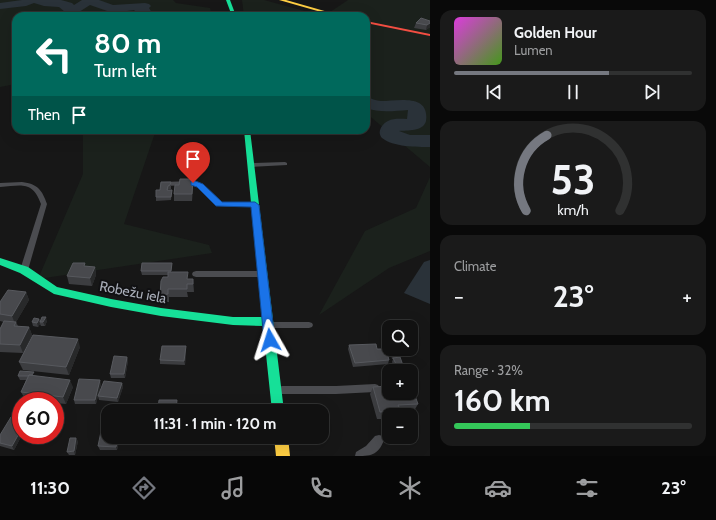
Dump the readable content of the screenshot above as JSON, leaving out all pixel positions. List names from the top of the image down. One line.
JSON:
{"streets":{"street":["Robežu iela"]},"page":{"turn":["80 m","Turn left"],"song":["Golden Hour","Lumen"],"then":"Then","tile":["Climate",["Range · 32%","160 km"]],"heat":["−","23°","+"],"map_buttons":["+","−"],"limit":"60","trip":"11:31 · 1 min · 120 m","tabs":["11:30","23°"],"gauge":["53","km/h"]}}
